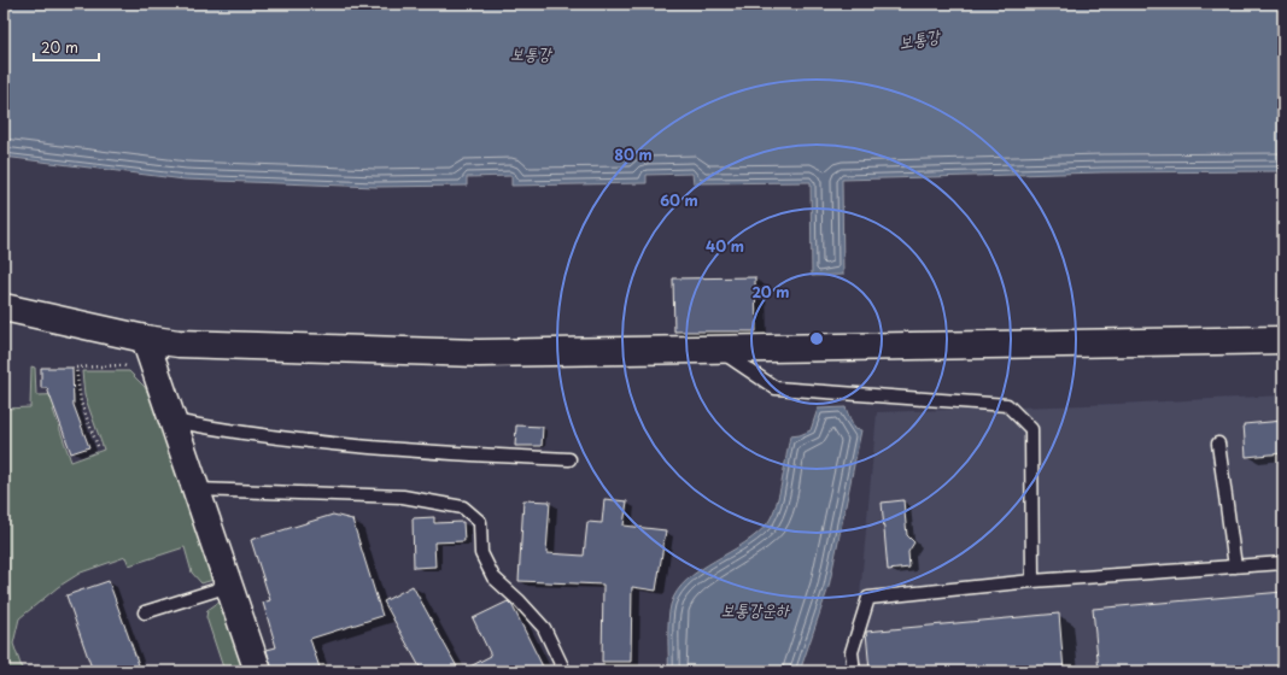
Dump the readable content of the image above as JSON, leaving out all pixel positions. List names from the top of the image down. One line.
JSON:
{"water":["보통강","보통강운하"],"scale_bar":"20 m","rings":["80 m","60 m","40 m","20 m"]}
